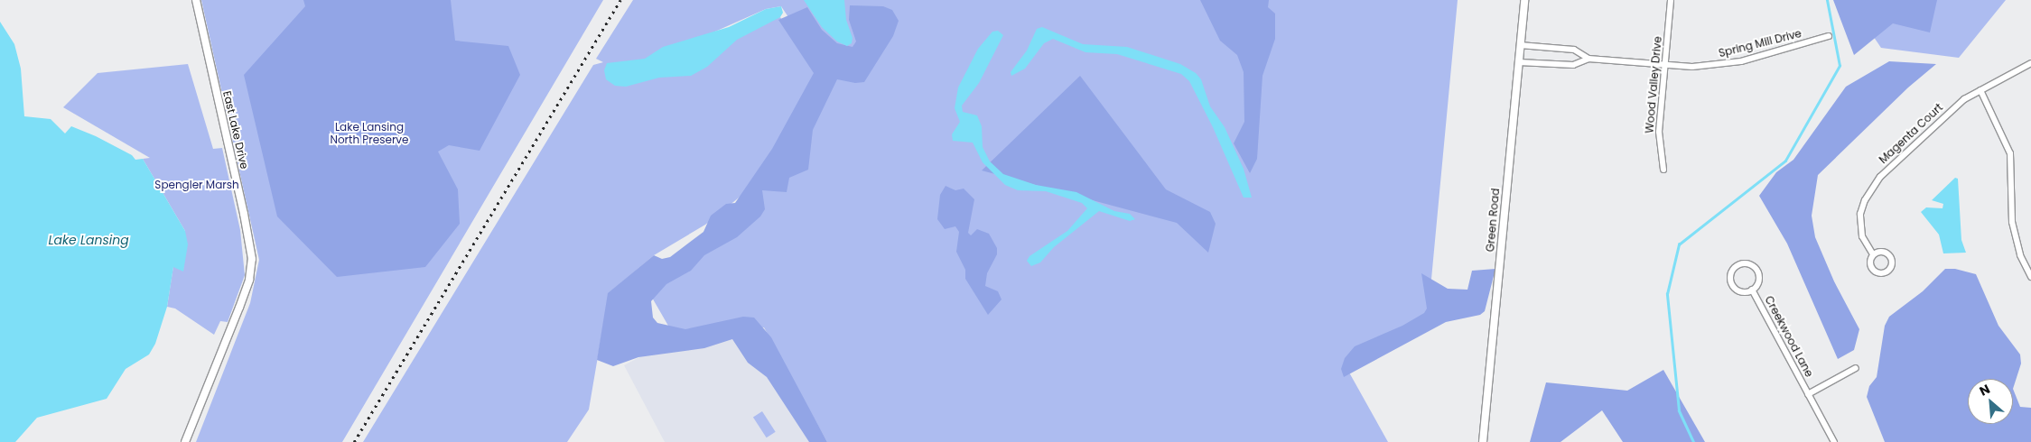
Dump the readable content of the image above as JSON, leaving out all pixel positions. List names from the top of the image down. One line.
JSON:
{"streets":{"street":["Spring Mill Drive","Wood Valley Drive","East Lake Drive","Magenta Court","Green Road","Creekwood Lane"]},"crossings":[["Spring Mill Drive","Wood Valley Drive"],["Spring Mill Drive","Green Road"]],"water":["Lake Lansing"],"parks":["Lake Lansing North Preserve","Spengler Marsh"],"north":"top left"}
